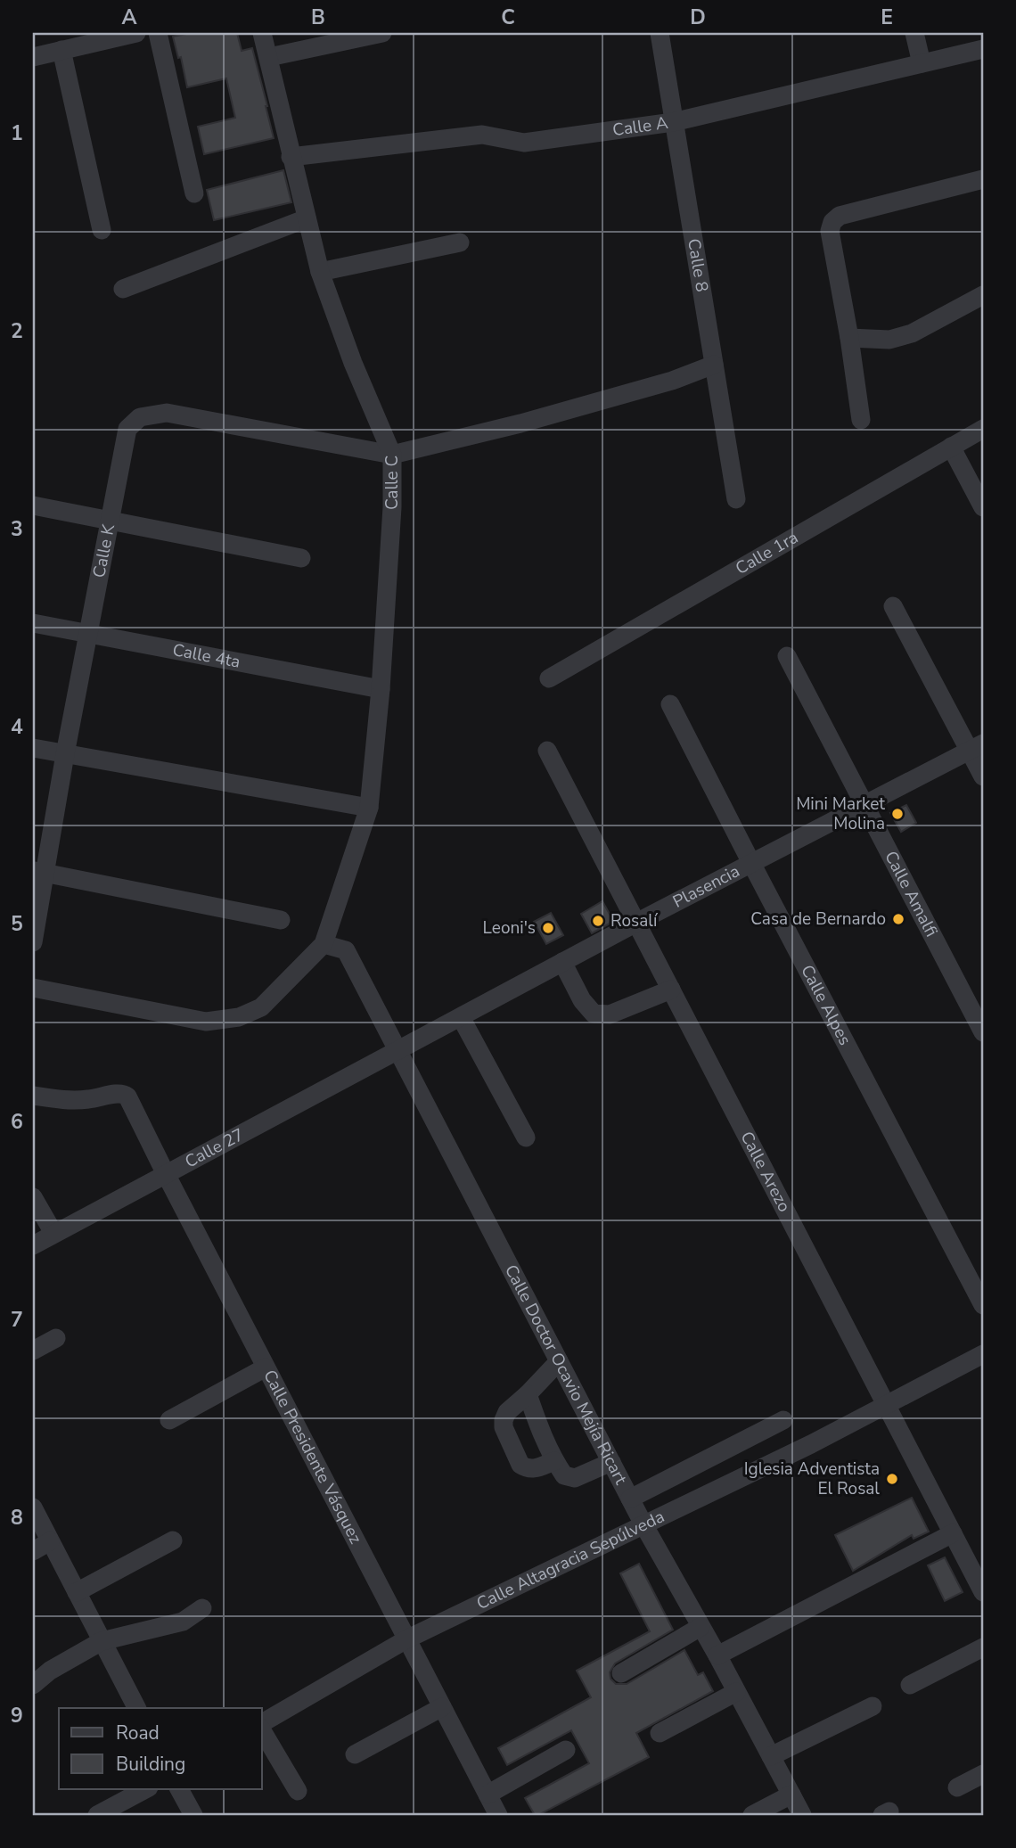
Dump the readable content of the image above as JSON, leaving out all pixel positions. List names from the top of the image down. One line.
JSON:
{"streets":{"street":["Calle A","Calle 8","Calle C","Calle K","Calle 1ra","Calle 4ta","Plasencia","Calle Amalfi","Calle Alpes","Calle 27","Calle Arezo","Calle Doctor Ocavio Mejía Ricart","Calle Presidente Vásquez","Calle Altagracia Sepúlveda"]},"crossings":[["Calle A","Calle 8"],["Calle A","Calle C"],["Calle C","Calle K"],["Calle C","Calle 4ta"],["Calle C","Calle Doctor Ocavio Mejía Ricart"],["Calle K","Calle 4ta"],["Plasencia","Calle Amalfi"],["Plasencia","Calle Alpes"],["Plasencia","Calle 27"],["Plasencia","Calle Arezo"],["Plasencia","Calle Doctor Ocavio Mejía Ricart"],["Calle 27","Calle Doctor Ocavio Mejía Ricart"],["Calle 27","Calle Presidente Vásquez"],["Calle Arezo","Calle Altagracia Sepúlveda"],["Calle Doctor Ocavio Mejía Ricart","Calle Altagracia Sepúlveda"],["Calle Presidente Vásquez","Calle Altagracia Sepúlveda"]],"places":["Mini Market Molina","Casa de Bernardo","Rosalí","Leoni's","Iglesia Adventista El Rosal"],"legend":["Road","Building"],"grid":{"columns":["A","B","C","D","E"],"rows":["1","2","3","4","5","6","7","8","9"]}}
